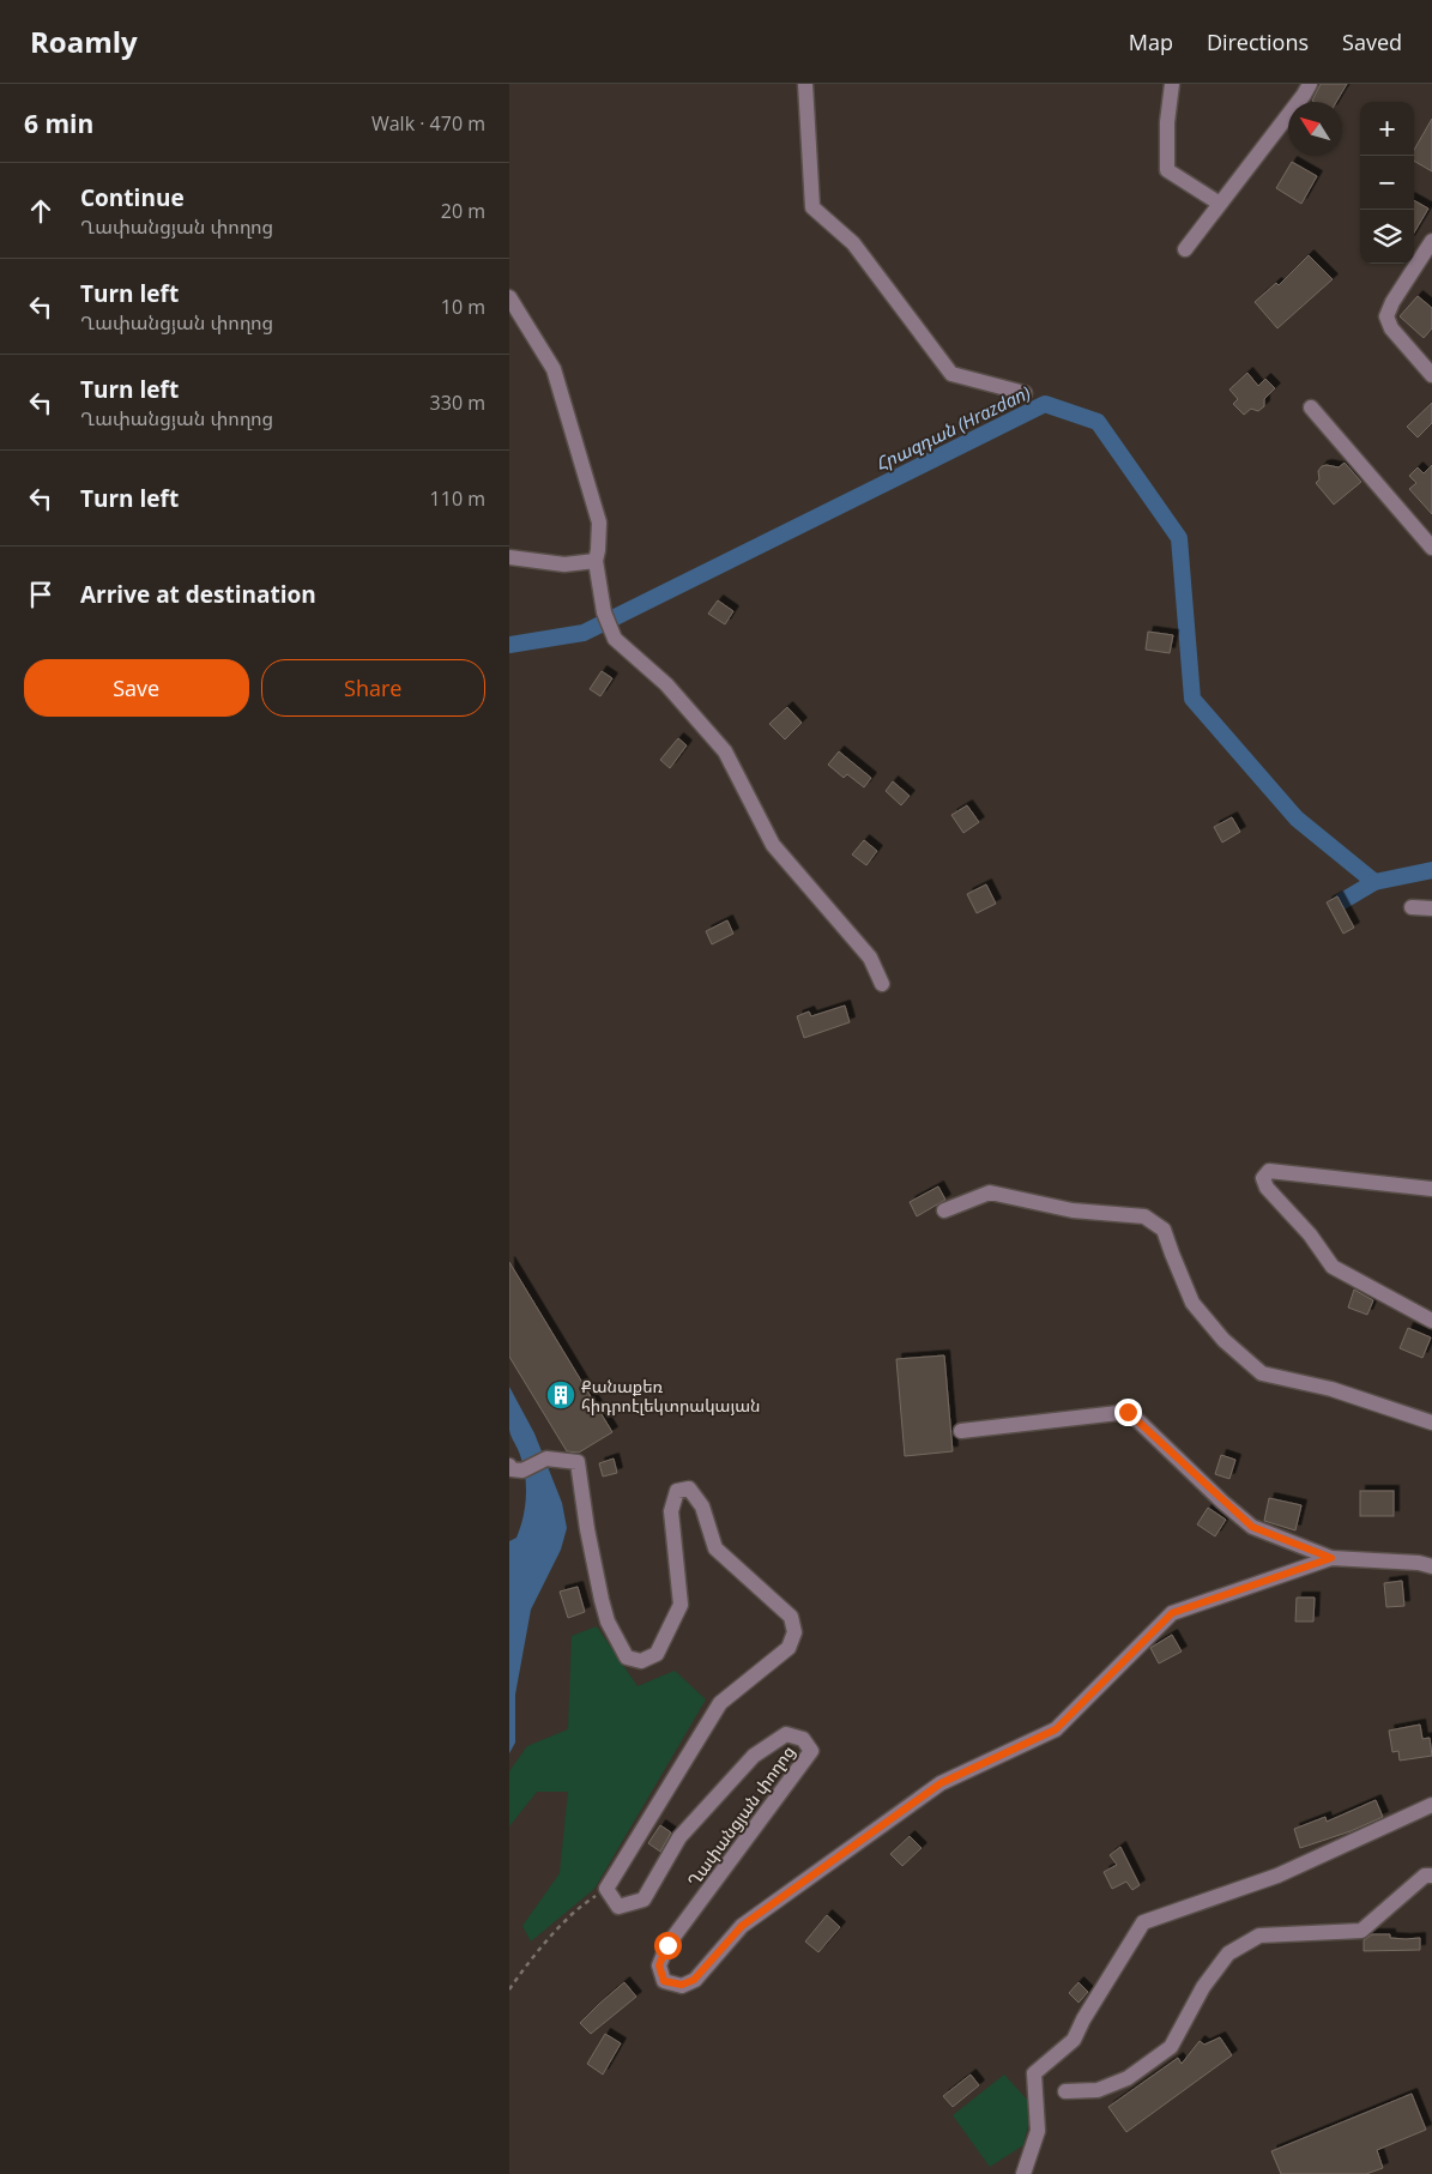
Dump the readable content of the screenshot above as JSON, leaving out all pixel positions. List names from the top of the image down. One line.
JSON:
{"streets":{"street":["Ղափանցյան փողոց"]},"water":["Հրազդան (Hrazdan)"],"places":{"building":["Քանաքեռ հիդրոէլեկտրակայան"]},"north":"top left","page":{"header":"Roamly","nav":["Map","Directions","Saved"],"heading":["6 min","Walk · 470 m"],"map_buttons":["+","−"],"list":[["Continue","Ղափանցյան փողոց","20 m"],["Turn left","Ղափանցյան փողոց","10 m"],["Turn left","Ղափանցյան փողոց","330 m"],["Turn left","110 m"],"Arrive at destination"],"buttons":["Save","Share"]}}
